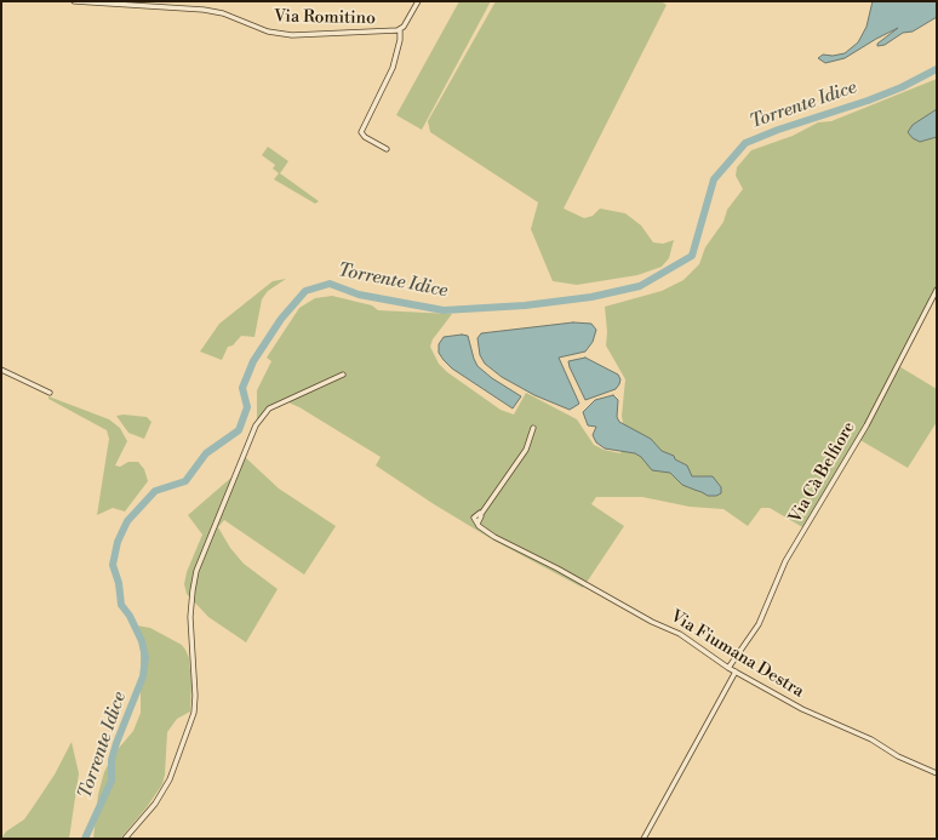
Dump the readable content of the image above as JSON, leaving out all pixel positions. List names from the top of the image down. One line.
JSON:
{"streets":{"street":["Via Romitino","Via Cà Belfiore","Via Fiumana Destra"]},"crossings":[["Via Cà Belfiore","Via Fiumana Destra"]],"water":["Torrente Idice"]}
